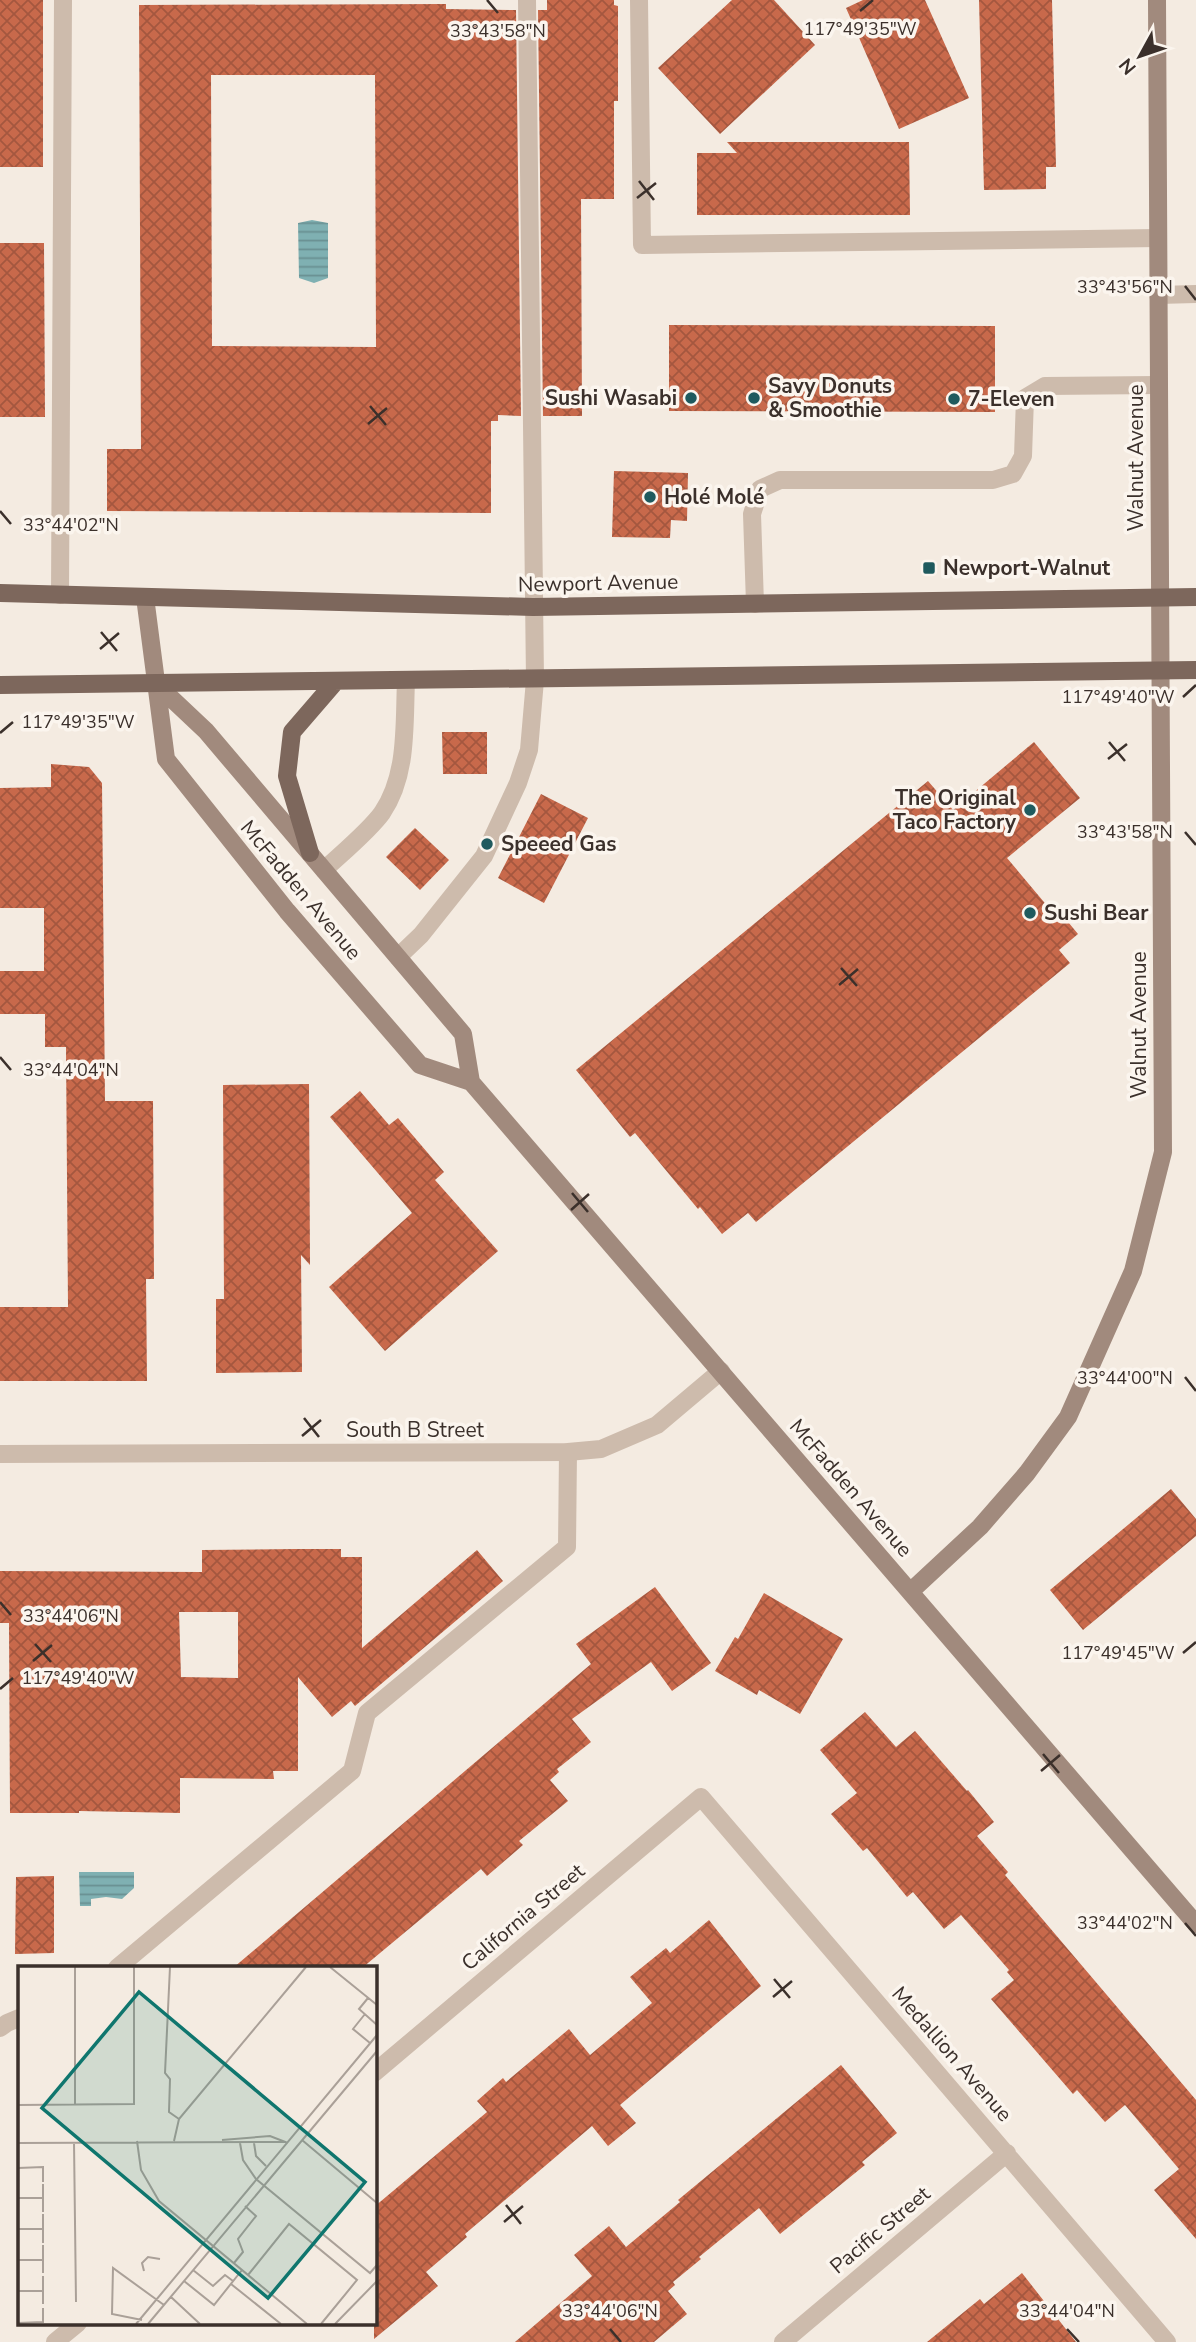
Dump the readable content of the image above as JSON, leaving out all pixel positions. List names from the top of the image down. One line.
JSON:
{"streets":{"main road":["Walnut Avenue","Newport Avenue","McFadden Avenue"],"street":["South B Street","California Street","Medallion Avenue","Pacific Street"]},"crossings":[["Walnut Avenue","Newport Avenue"],["Walnut Avenue","McFadden Avenue"],["Newport Avenue","McFadden Avenue"],["McFadden Avenue","South B Street"],["California Street","Medallion Avenue"],["Medallion Avenue","Pacific Street"]],"places":{"other":["Sushi Wasabi","Savy Donuts & Smoothie","7-Eleven","Holé Molé","The Original Taco Factory","Speeed Gas","Sushi Bear"],"transit":["Newport-Walnut"]},"north":"bottom left","coordinates":["117°49'35\"W","33°43'58\"N","33°43'56\"N","33°44'02\"N","117°49'40\"W","33°44'04\"N","33°44'00\"N","33°44'06\"N","117°49'45\"W"]}
